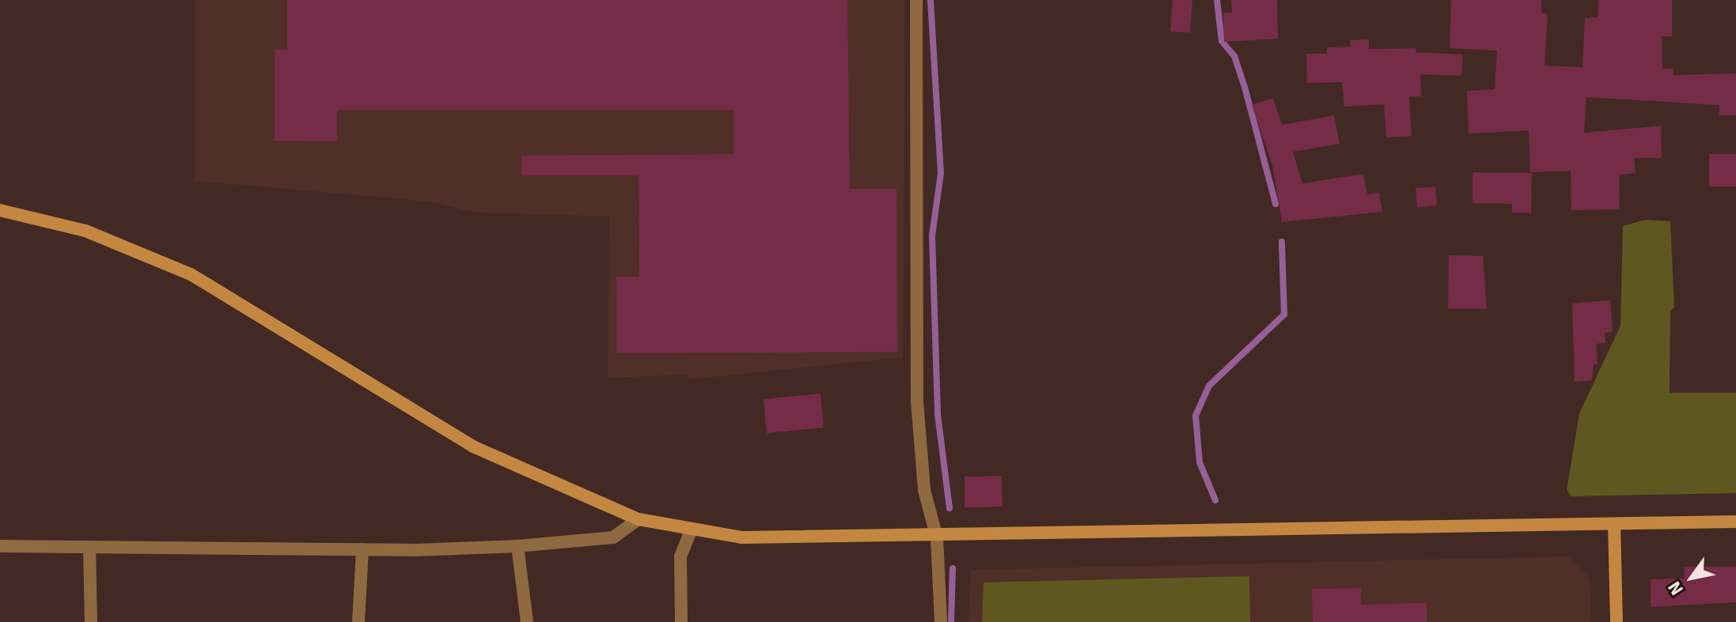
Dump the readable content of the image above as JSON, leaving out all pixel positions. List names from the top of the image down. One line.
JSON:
{"north":"bottom left"}
